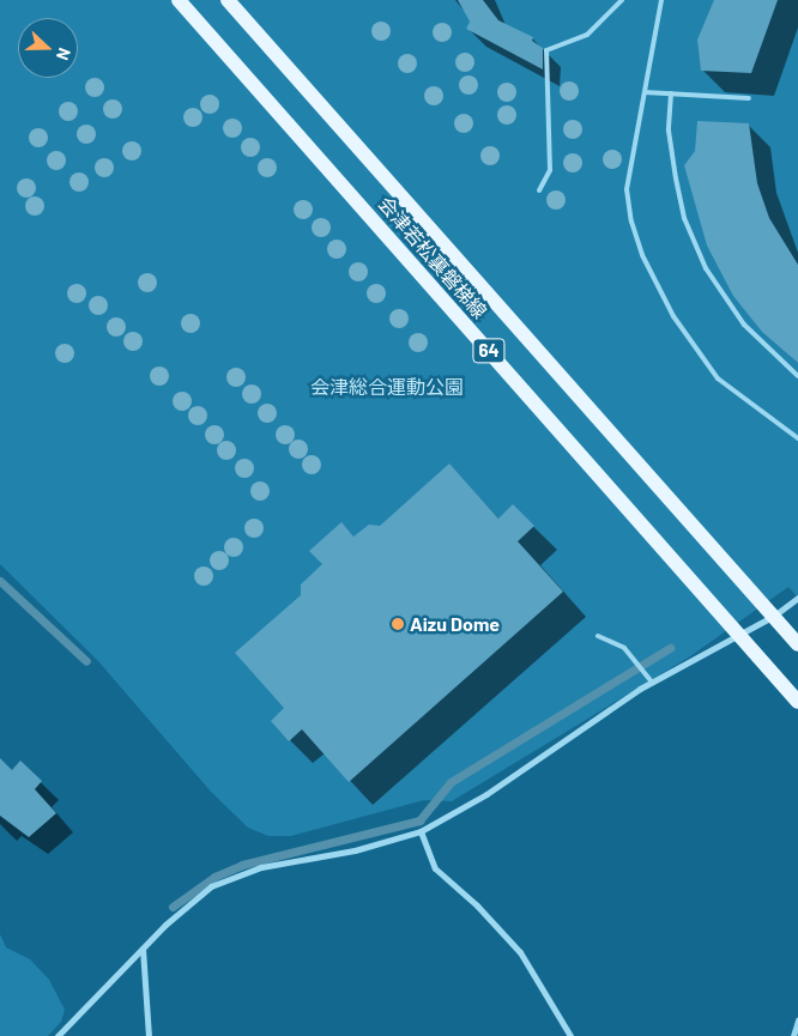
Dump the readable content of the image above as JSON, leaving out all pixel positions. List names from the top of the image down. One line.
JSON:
{"streets":{"main road":["会津若松裏磐梯線","64"]},"parks":["会津総合運動公園"],"places":["Aizu Dome"],"north":"right"}
